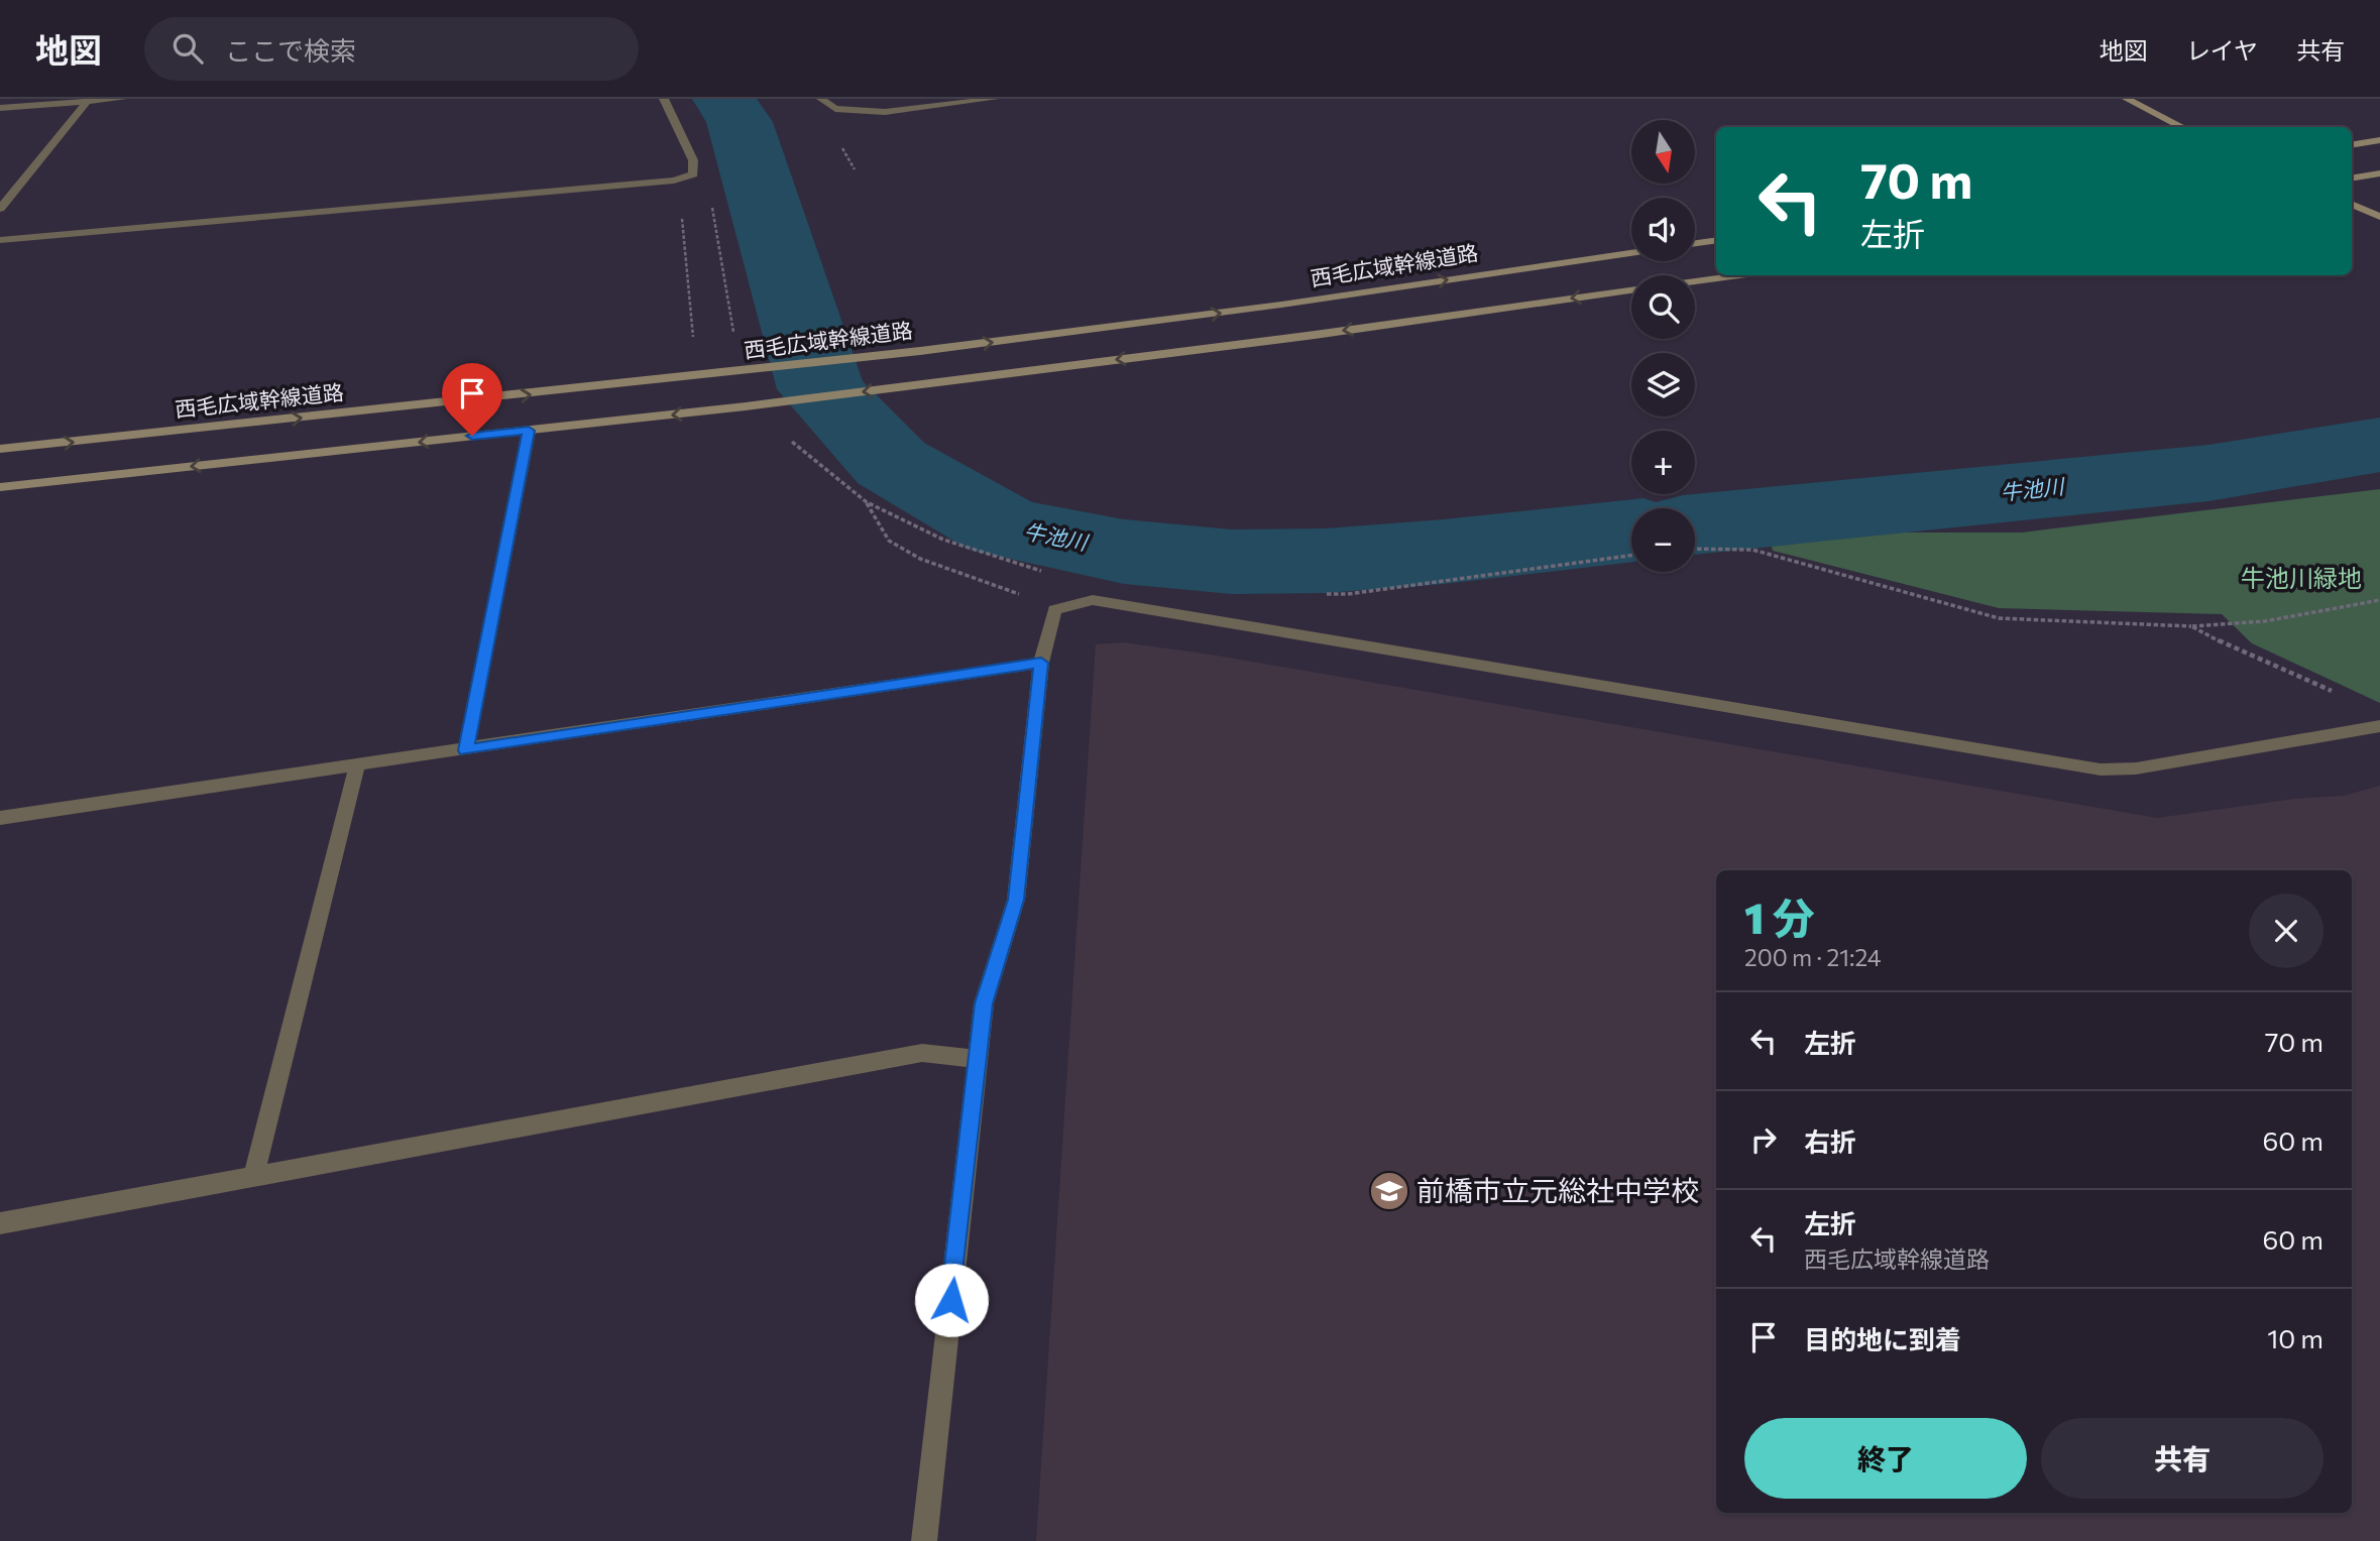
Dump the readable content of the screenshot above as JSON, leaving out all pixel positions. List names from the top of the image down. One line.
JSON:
{"streets":{"main road":["西毛広域幹線道路"]},"water":["牛池川"],"parks":["牛池川緑地"],"places":{"school or university":["前橋市立元総社中学校"]},"north":"bottom","page":{"header":"地図","search":"ここで検索","nav":["地図","レイヤ","共有"],"map_buttons":["+","−"],"turn":["70 m","左折"],"heading":["1 分","200 m · 21:24"],"list":[{"name":"左折","value":"70 m"},{"name":"右折","value":"60 m"},{"name":"左折","note":"西毛広域幹線道路","value":"60 m"},{"name":"目的地に到着","value":"10 m"}],"buttons":["終了","共有"]}}
